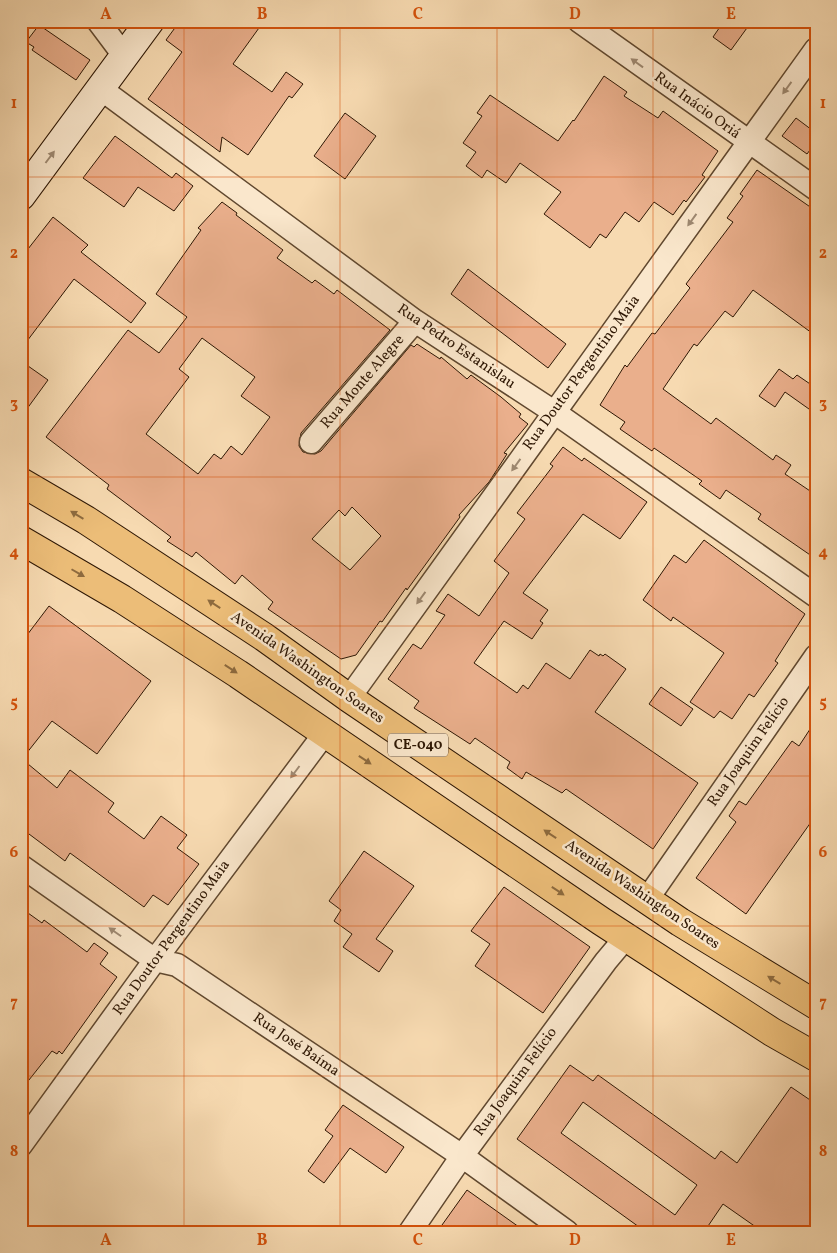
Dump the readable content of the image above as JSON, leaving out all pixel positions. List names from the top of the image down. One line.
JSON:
{"streets":{"highway":["Avenida Washington Soares","CE-040"],"street":["Rua Inácio Oriá","Rua Pedro Estanislau","Rua Doutor Pergentino Maia","Rua Monte Alegre","Rua Joaquim Felício","Rua José Baíma"]},"crossings":[["Rua Inácio Oriá","Rua Doutor Pergentino Maia"],["Rua Pedro Estanislau","Rua Doutor Pergentino Maia"],["Rua Pedro Estanislau","Rua Monte Alegre"],["Rua Doutor Pergentino Maia","Avenida Washington Soares"],["Rua Doutor Pergentino Maia","CE-040"],["Rua Doutor Pergentino Maia","Rua José Baíma"],["Avenida Washington Soares","Rua Joaquim Felício"],["CE-040","Rua Joaquim Felício"],["Rua Joaquim Felício","Rua José Baíma"]],"one_way":["Rua Inácio Oriá","Rua Doutor Pergentino Maia"],"grid":{"columns":["A","B","C","D","E"],"rows":["1","2","3","4","5","6","7","8"]}}
